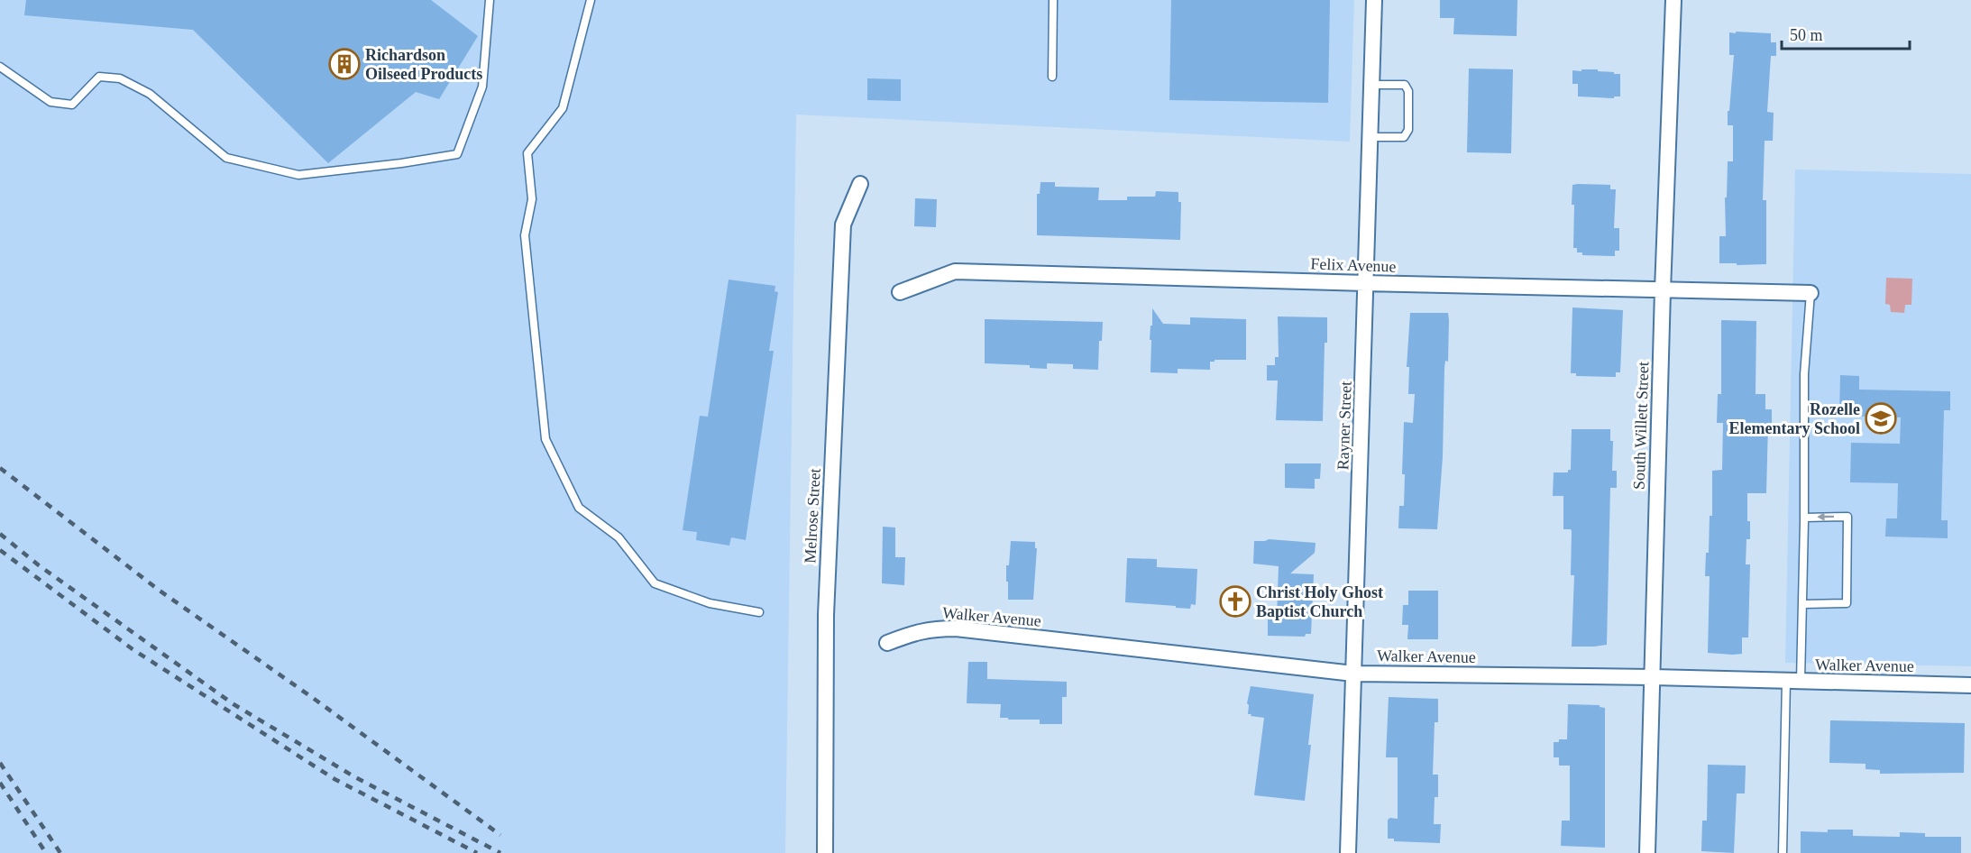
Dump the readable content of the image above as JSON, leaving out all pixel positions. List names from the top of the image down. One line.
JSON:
{"streets":{"street":["Felix Avenue","Rayner Street","South Willett Street","Melrose Street","Walker Avenue"]},"crossings":[["Felix Avenue","Rayner Street"],["Felix Avenue","South Willett Street"],["Rayner Street","Walker Avenue"],["South Willett Street","Walker Avenue"]],"places":{"building":["Richardson Oilseed Products"],"school or university":["Rozelle Elementary School"],"church":["Christ Holy Ghost Baptist Church"]},"scale_bar":"50 m"}
